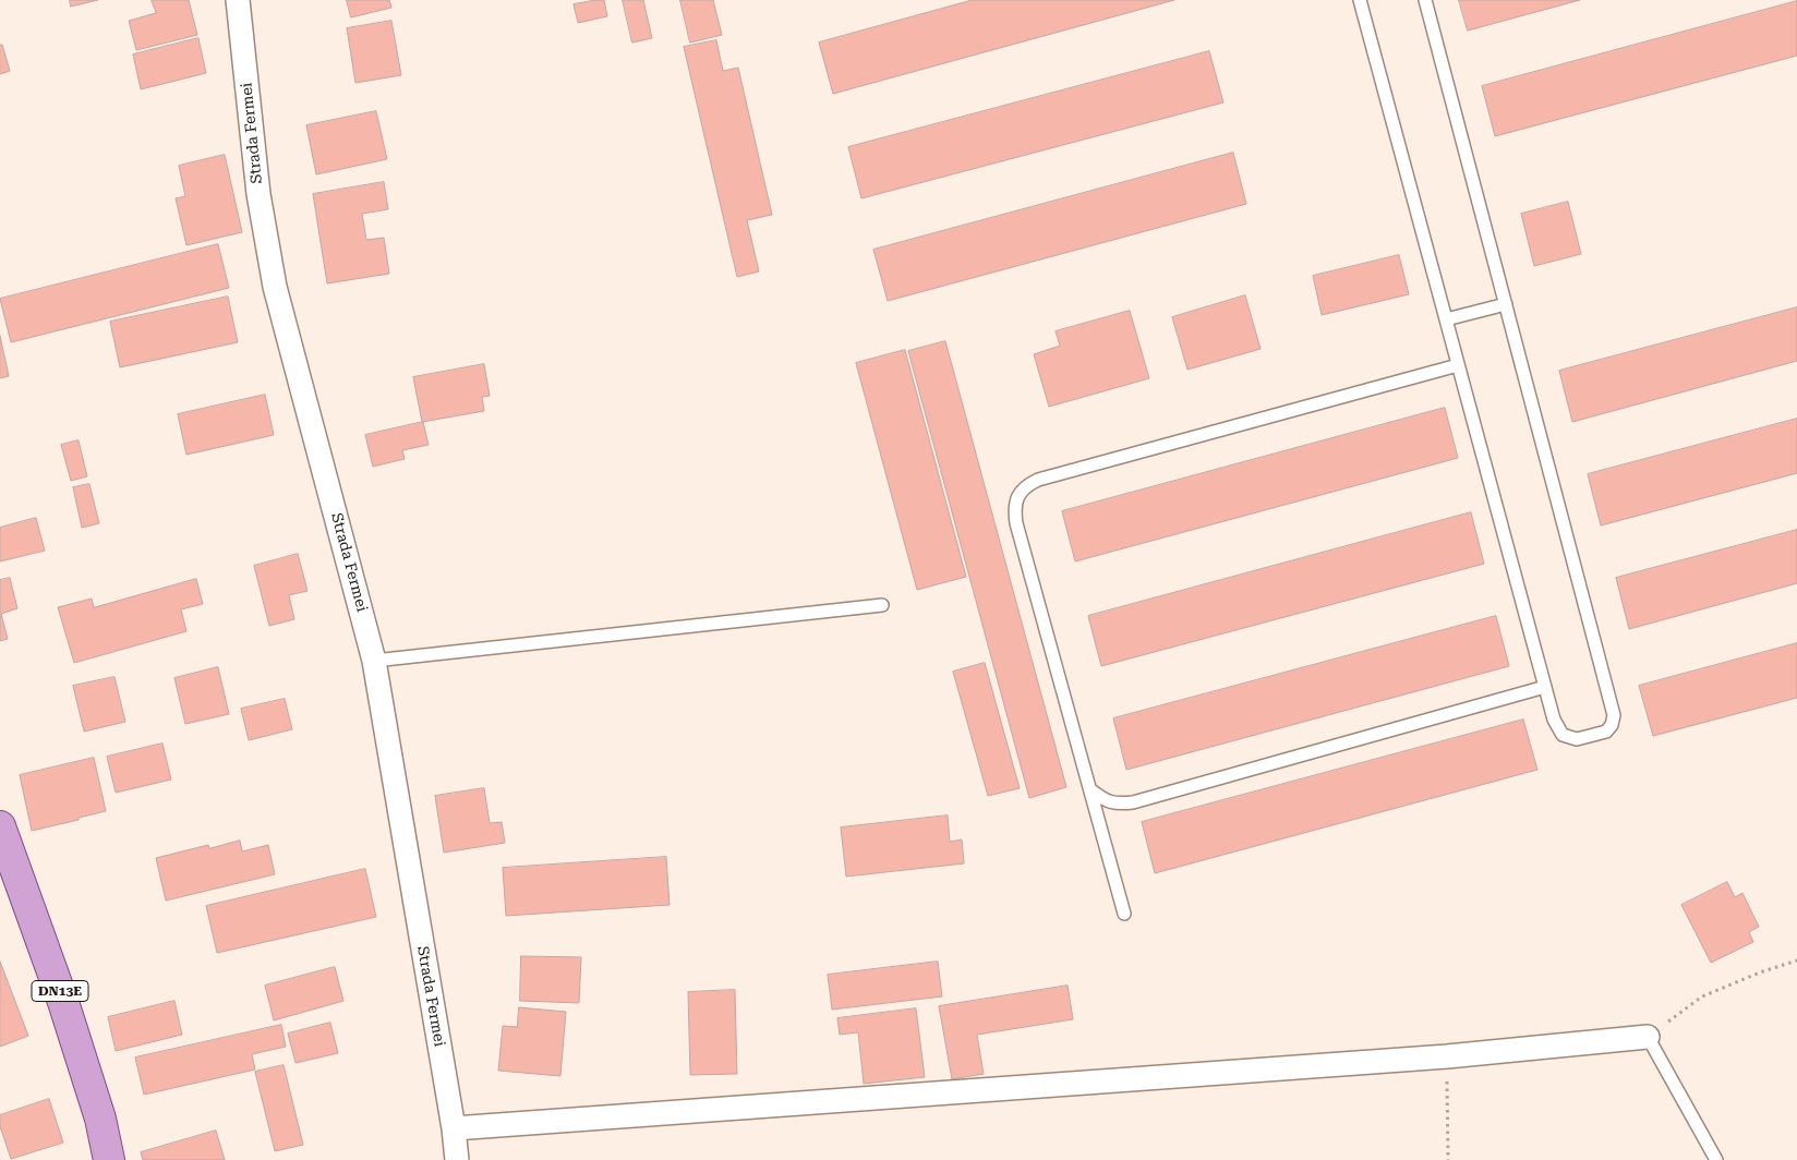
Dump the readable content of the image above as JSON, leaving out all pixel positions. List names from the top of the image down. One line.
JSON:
{"streets":{"main road":["DN13E"],"street":["Strada Fermei"]}}
